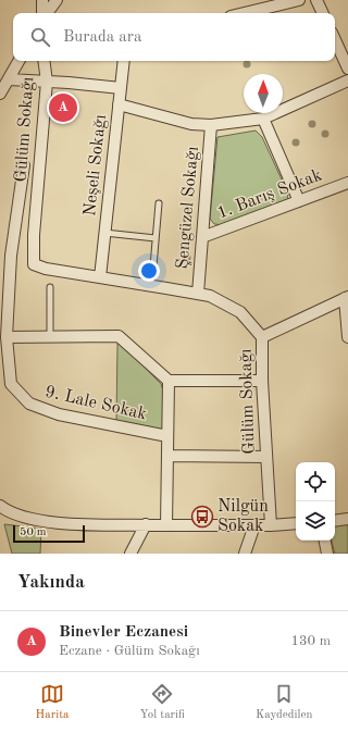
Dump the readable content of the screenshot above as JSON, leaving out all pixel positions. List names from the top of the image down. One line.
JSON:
{"streets":{"street":["Gülüm Sokağı","Neşeli Sokağı","1. Barış Sokak","Şengüzel Sokağı","9. Lale Sokak"]},"crossings":[["Gülüm Sokağı","Neşeli Sokağı"],["Gülüm Sokağı","Şengüzel Sokağı"],["1. Barış Sokak","Şengüzel Sokağı"]],"places":{"bus stop":["Nilgün Sokak"]},"scale_bar":"50 m","north":"top","page":{"search":"Burada ara","pins":"A","scale":"50 m","heading":"Yakında","list":[{"mark":"A","name":"Binevler Eczanesi","note":"Eczane · Gülüm Sokağı","value":"130 m"}],"nav":["Harita","Yol tarifi","Kaydedilen"]}}
